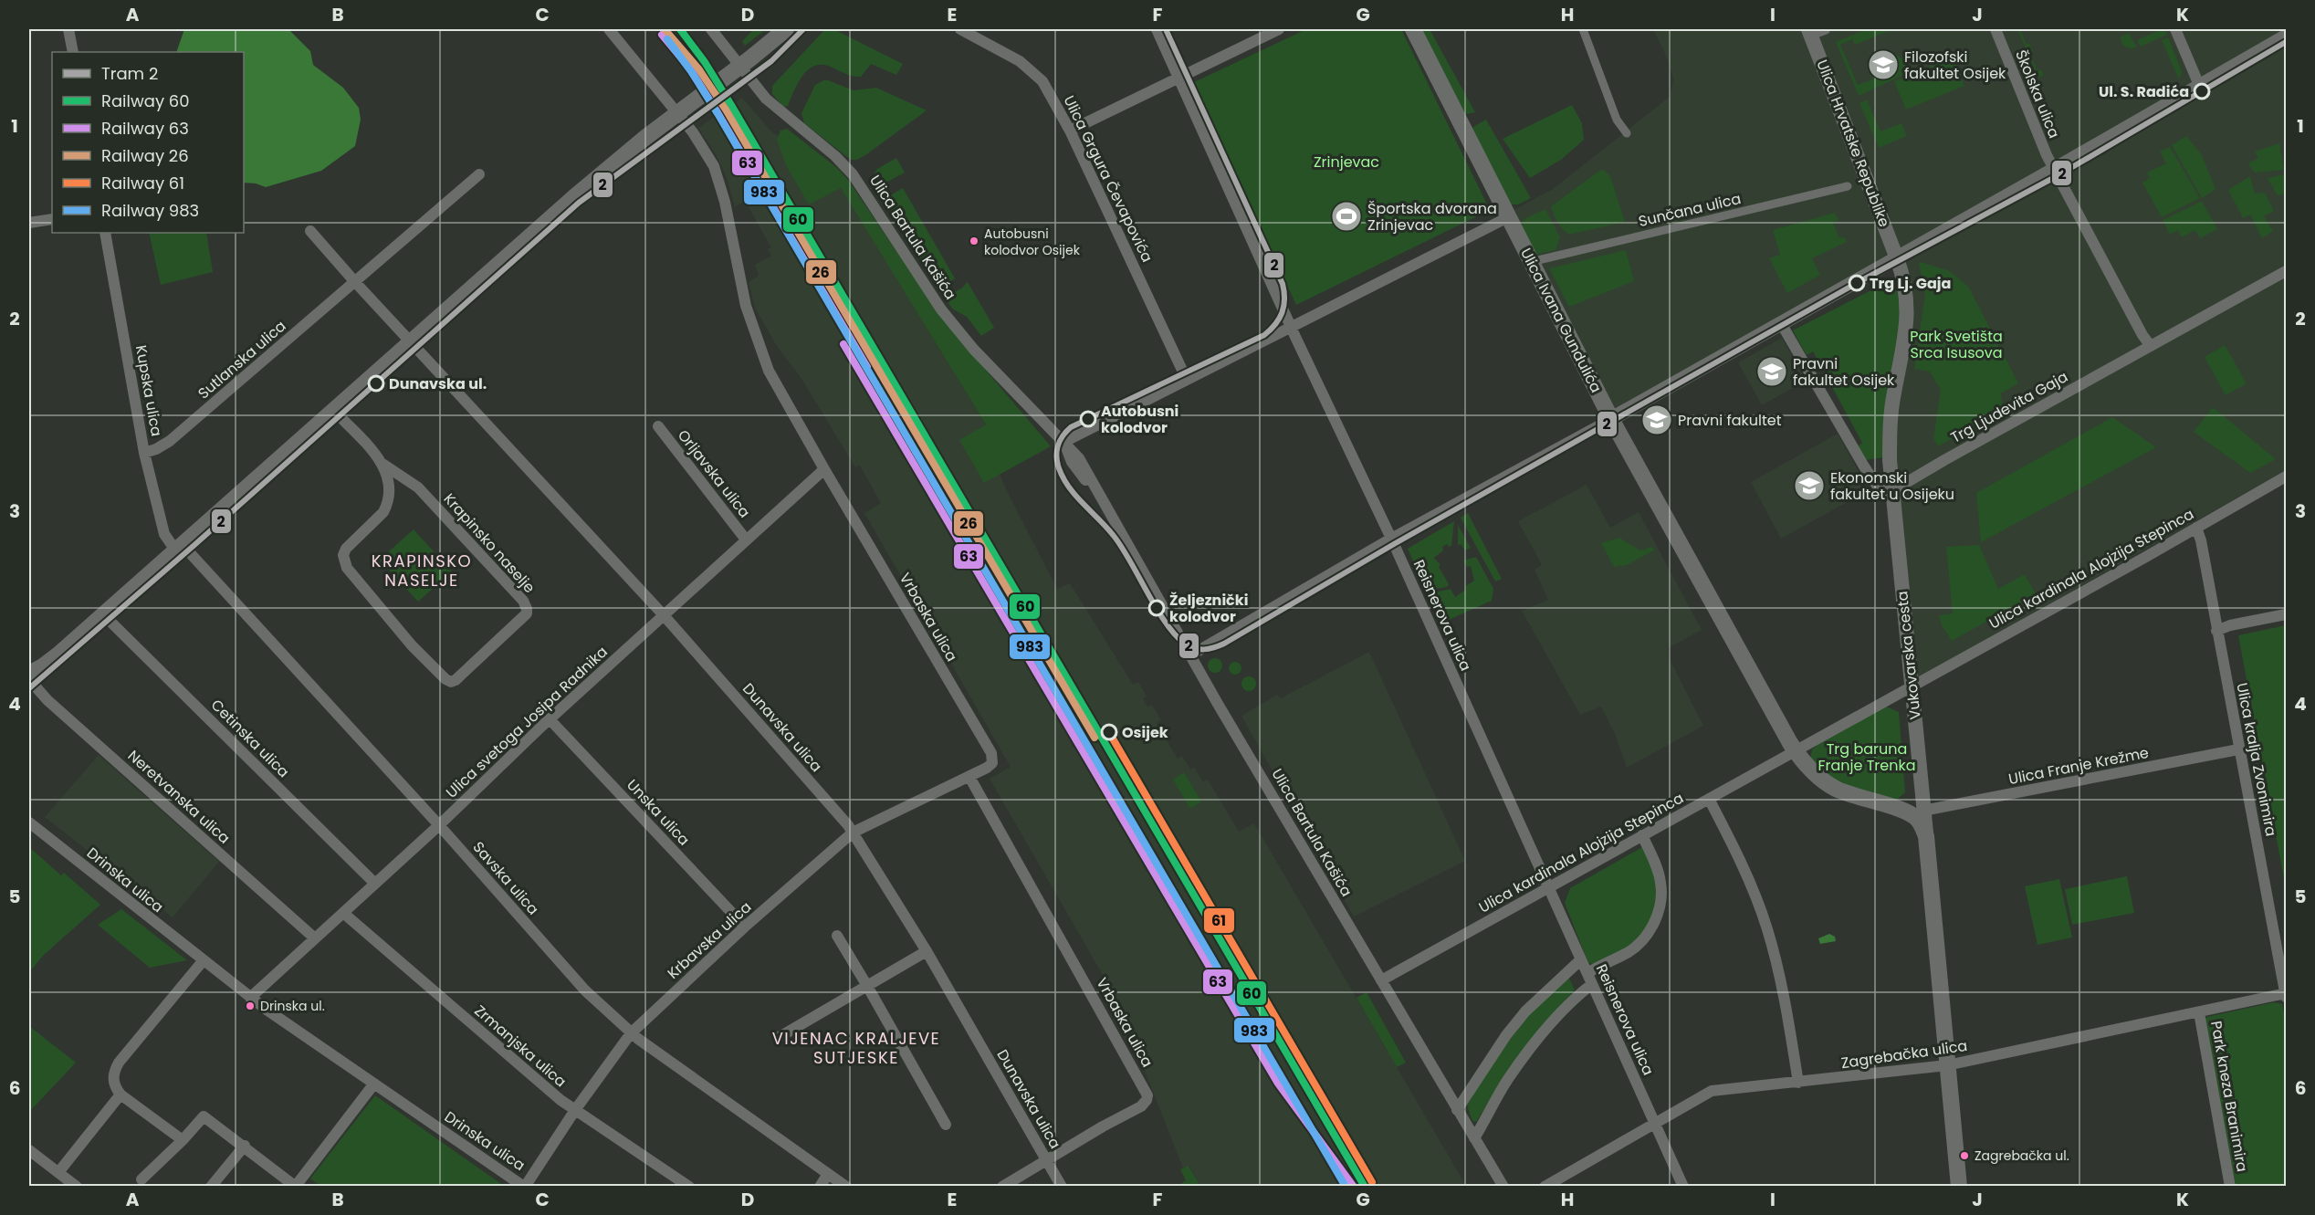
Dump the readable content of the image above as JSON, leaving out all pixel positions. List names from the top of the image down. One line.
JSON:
{"streets":{"main road":["Ulica Ivana Gundulića","Vukovarska cesta"],"street":["Školska ulica","Ulica Hrvatske Republike","Ulica Grgura Čevapovića","Sunčana ulica","Ulica Bartula Kašića","Sutlanska ulica","Kupska ulica","Trg Ljudevita Gaja","Orljavska ulica","Krapinsko naselje","Ulica kardinala Alojzija Stepinca","Reisnerova ulica","Vrbaska ulica","Ulica svetoga Josipa Radnika","Dunavska ulica","Cetinska ulica","Ulica kralja Zvonimira","Ulica Franje Krežme","Neretvanska ulica","Unska ulica","Savska ulica","Drinska ulica","Krbavska ulica","Zrmanjska ulica","Zagrebačka ulica","Park kneza Branimira"]},"crossings":[["Ulica Hrvatske Republike","Vukovarska cesta"],["Ulica Bartula Kašića","Ulica kardinala Alojzija Stepinca"],["Ulica Ivana Gundulića","Ulica kardinala Alojzija Stepinca"],["Ulica Ivana Gundulića","Vukovarska cesta"],["Sutlanska ulica","Kupska ulica"],["Kupska ulica","Savska ulica"],["Trg Ljudevita Gaja","Vukovarska cesta"],["Orljavska ulica","Ulica svetoga Josipa Radnika"],["Ulica kardinala Alojzija Stepinca","Reisnerova ulica"],["Ulica kardinala Alojzija Stepinca","Vukovarska cesta"],["Ulica kardinala Alojzija Stepinca","Ulica kralja Zvonimira"],["Reisnerova ulica","Zagrebačka ulica"],["Vrbaska ulica","Ulica svetoga Josipa Radnika"],["Vrbaska ulica","Dunavska ulica"],["Vrbaska ulica","Krbavska ulica"],["Vukovarska cesta","Ulica Franje Krežme"],["Vukovarska cesta","Zagrebačka ulica"],["Ulica svetoga Josipa Radnika","Dunavska ulica"],["Ulica svetoga Josipa Radnika","Cetinska ulica"],["Ulica svetoga Josipa Radnika","Neretvanska ulica"],["Ulica svetoga Josipa Radnika","Unska ulica"],["Ulica svetoga Josipa Radnika","Savska ulica"],["Ulica svetoga Josipa Radnika","Drinska ulica"],["Ulica svetoga Josipa Radnika","Zrmanjska ulica"],["Dunavska ulica","Krbavska ulica"],["Ulica kralja Zvonimira","Ulica Franje Krežme"],["Ulica kralja Zvonimira","Zagrebačka ulica"],["Unska ulica","Krbavska ulica"],["Savska ulica","Krbavska ulica"],["Drinska ulica","Krbavska ulica"],["Krbavska ulica","Zrmanjska ulica"],["Zagrebačka ulica","Park kneza Branimira"]],"districts":["KRAPINSKO NASELJE","VIJENAC KRALJEVE SUTJESKE"],"parks":["Zrinjevac","Park Svetišta Srca Isusova","Trg baruna Franje Trenka"],"places":{"school or university":["Filozofski fakultet Osijek","Pravni fakultet Osijek","Pravni fakultet","Ekonomski fakultet u Osijeku"],"other":["Ul. S. Radića","Autobusni kolodvor Osijek","Trg Lj. Gaja","Dunavska ul.","Autobusni kolodvor","Željeznički kolodvor","Osijek","Drinska ul.","Zagrebačka ul."],"sports":["Športska dvorana Zrinjevac"]},"lines":["tram line 2","rail line 60","rail line 26","rail line 63","rail line 983","rail line 61"],"legend":["Tram 2","Railway 60","Railway 63","Railway 26","Railway 61","Railway 983"],"grid":{"columns":["A","B","C","D","E","F","G","H","I","J","K"],"rows":["1","2","3","4","5","6"]}}
